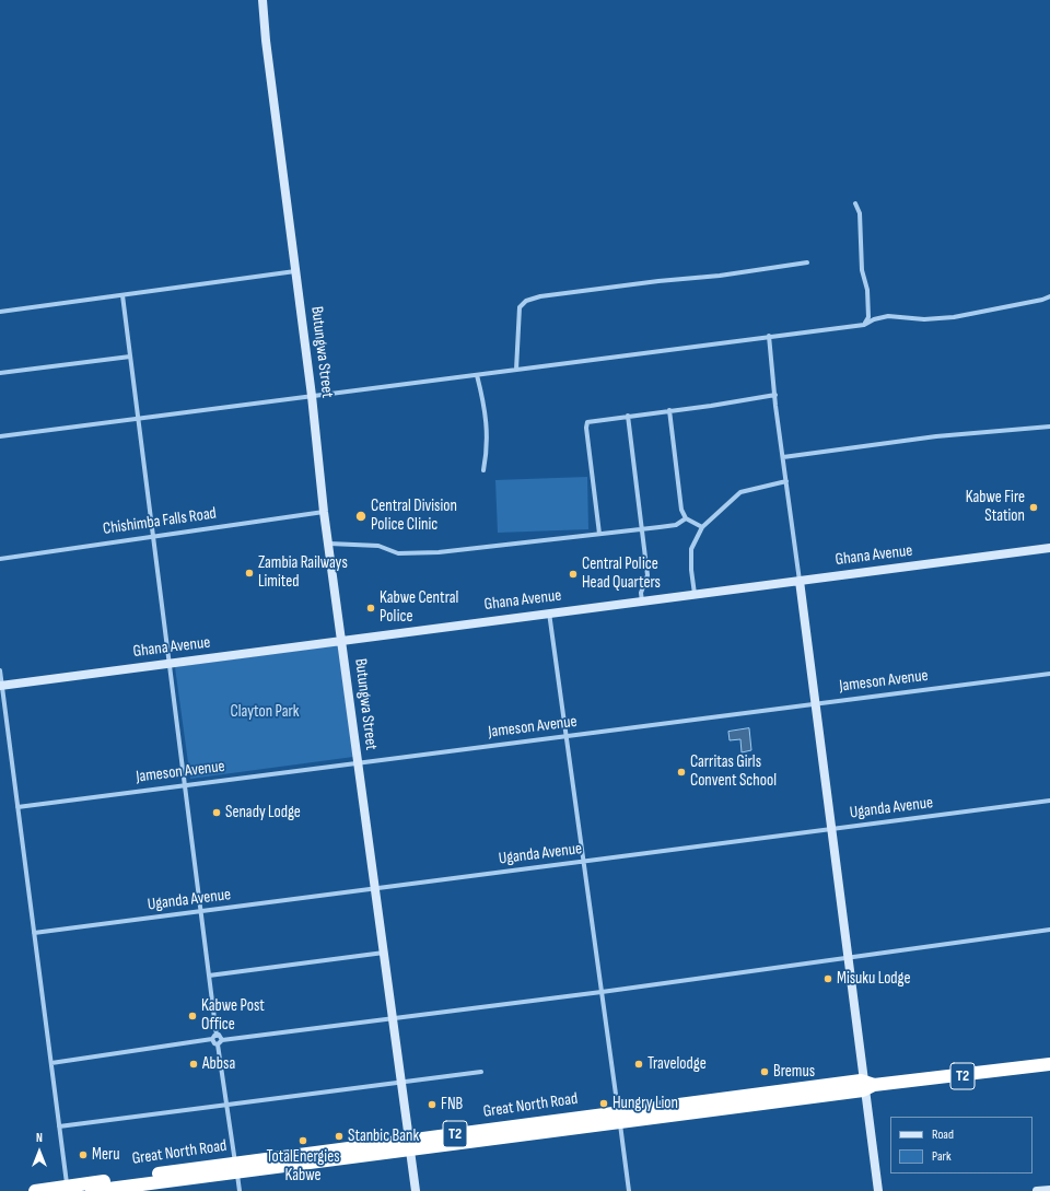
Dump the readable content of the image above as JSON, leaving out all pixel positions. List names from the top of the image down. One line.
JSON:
{"streets":{"highway":["T2","Great North Road"],"main road":["Butungwa Street","Ghana Avenue"],"street":["Chishimba Falls Road","Jameson Avenue","Uganda Avenue"]},"crossings":[["Butungwa Street","Chishimba Falls Road"],["Butungwa Street","Ghana Avenue"],["Butungwa Street","Jameson Avenue"],["Butungwa Street","Uganda Avenue"],["Butungwa Street","Great North Road"]],"parks":["Clayton Park"],"places":["Kabwe Fire Station","Central Division Police Clinic","Zambia Railways Limited","Central Police Head Quarters","Kabwe Central Police","Carritas Girls Convent School","Senady Lodge","Misuku Lodge","Kabwe Post Office","Abbsa","Travelodge","Bremus","Hungry Lion","FNB","Stanbic Bank","TotalEnergies Kabwe","Meru"],"legend":["Road","Park"],"north":"top"}
